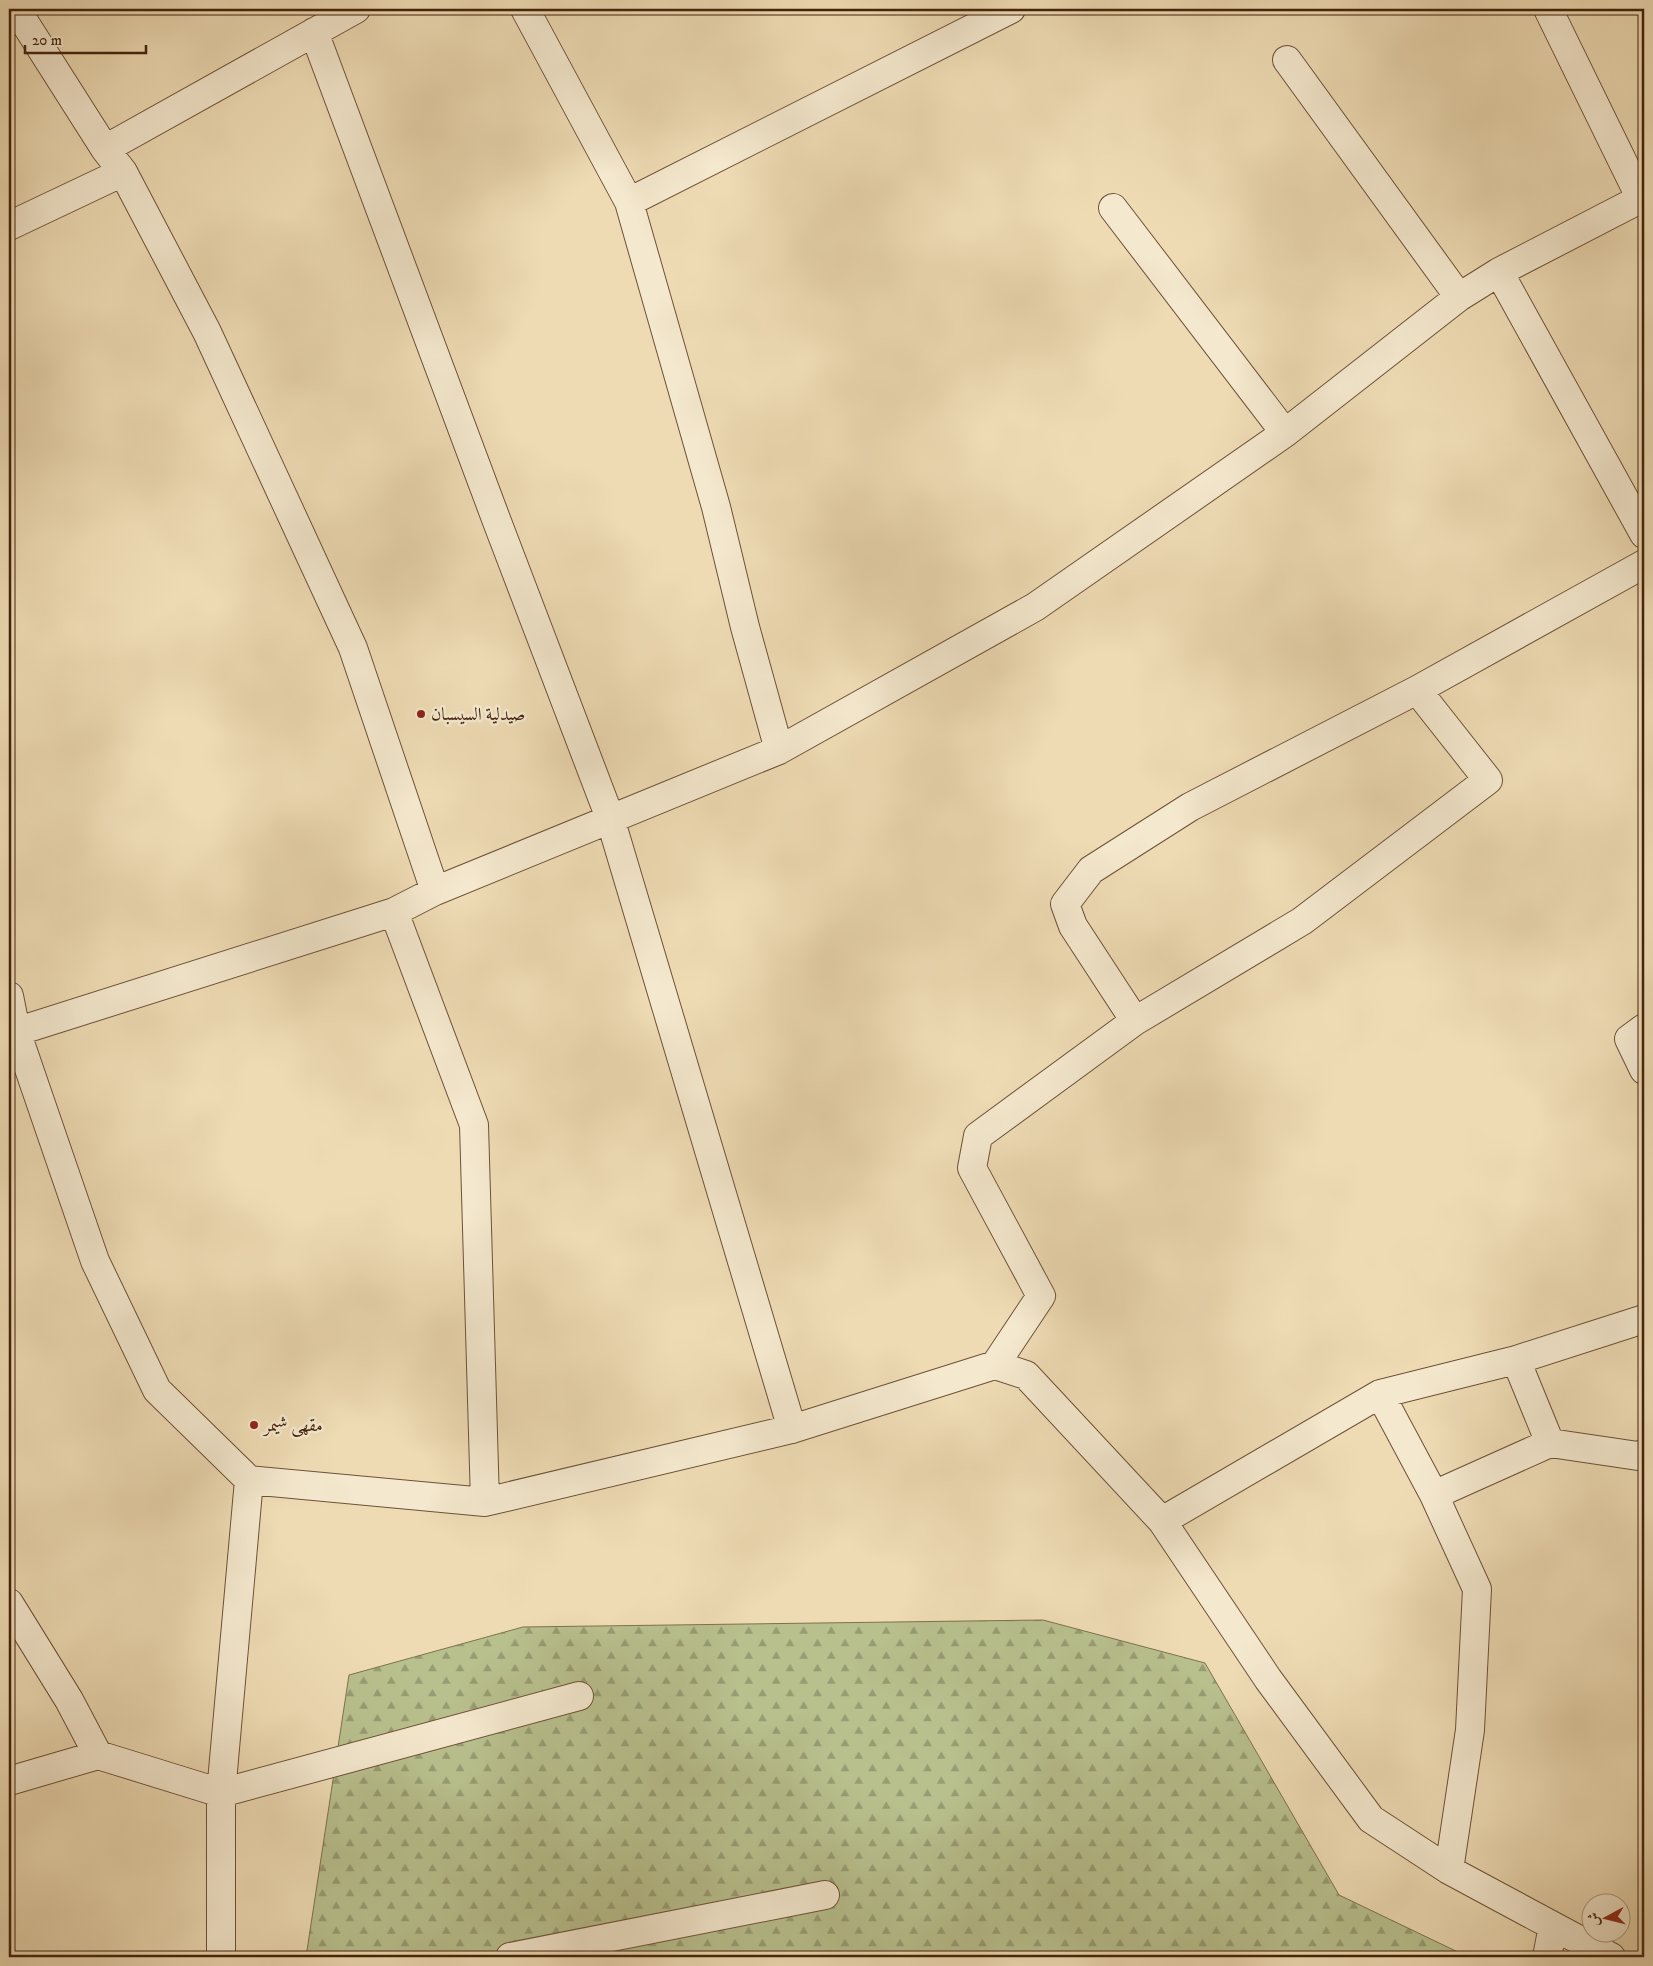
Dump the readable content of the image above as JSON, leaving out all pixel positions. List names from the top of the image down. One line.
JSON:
{"places":["صيدلية السيسبان","مقهى شيمر"],"scale_bar":"20 m","north":"left"}
